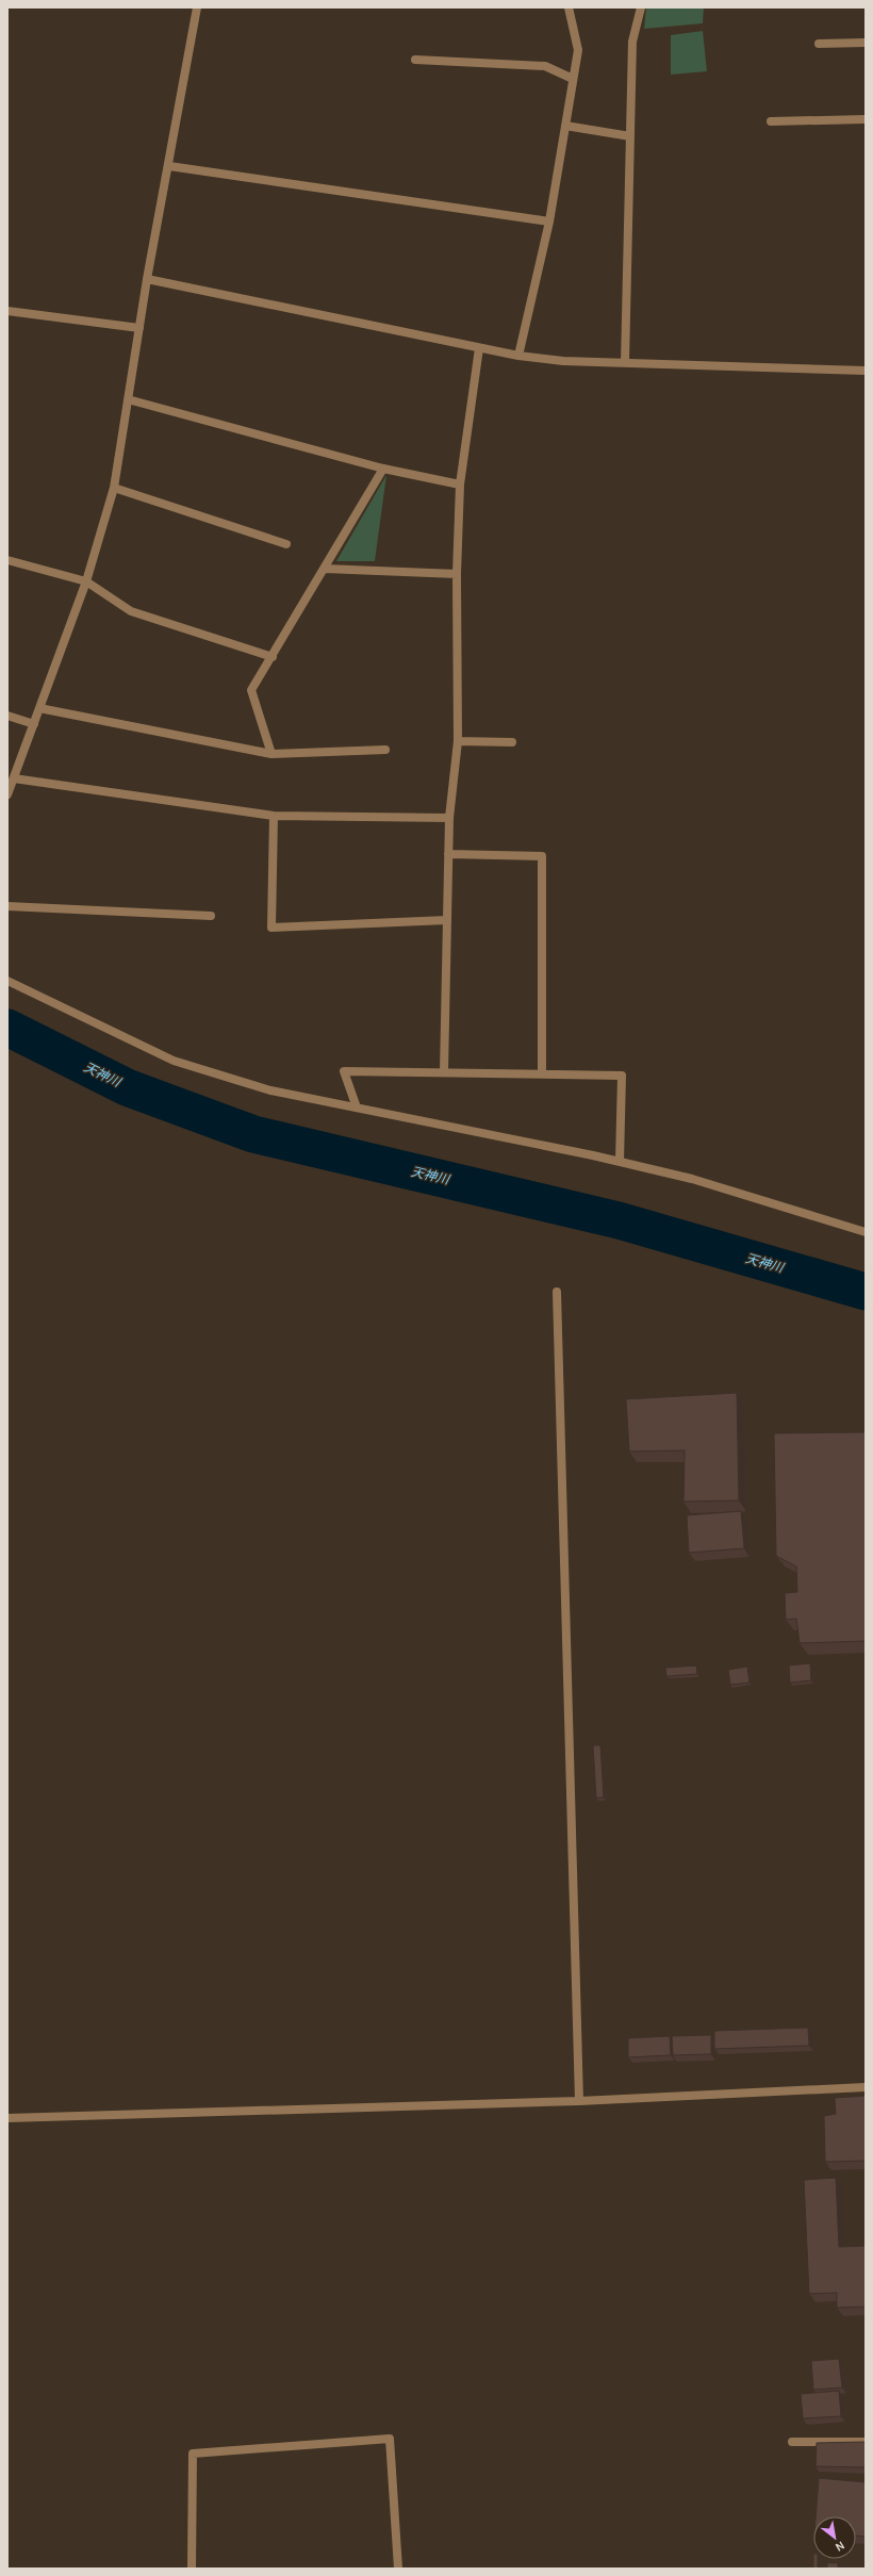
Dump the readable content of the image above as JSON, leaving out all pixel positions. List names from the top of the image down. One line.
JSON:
{"water":["天神川"],"north":"bottom right"}
